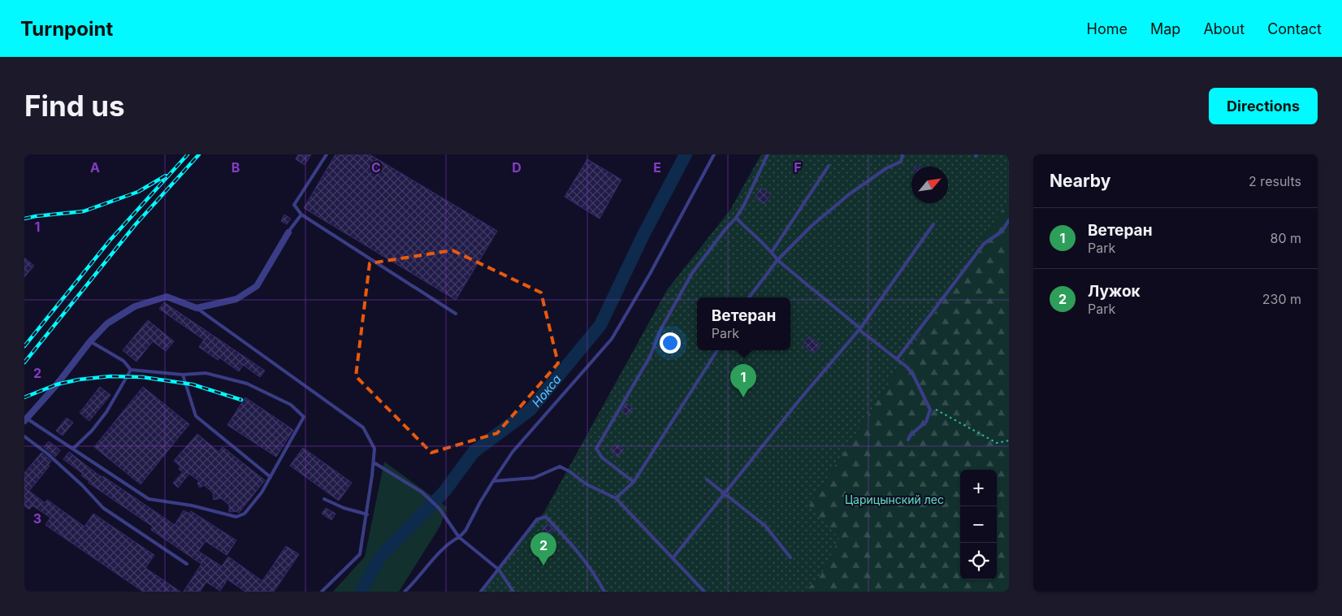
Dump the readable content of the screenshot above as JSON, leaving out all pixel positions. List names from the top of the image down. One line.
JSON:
{"water":["Нокса"],"parks":["Царицынский лес"],"north":"top right","page":{"header":"Turnpoint","nav":["Home","Map","About","Contact"],"buttons":"Directions","title":"Find us","heading":["Nearby","2 results"],"list":[{"mark":"1","name":"Ветеран","note":"Park","value":"80 m"},{"mark":"2","name":"Лужок","note":"Park","value":"230 m"}],"popup":["Ветеран","Park"],"pins":["1","2"],"map_buttons":["+","−"]},"grid":{"columns":["A","B","C","D","E","F"],"rows":["1","2","3"]}}
